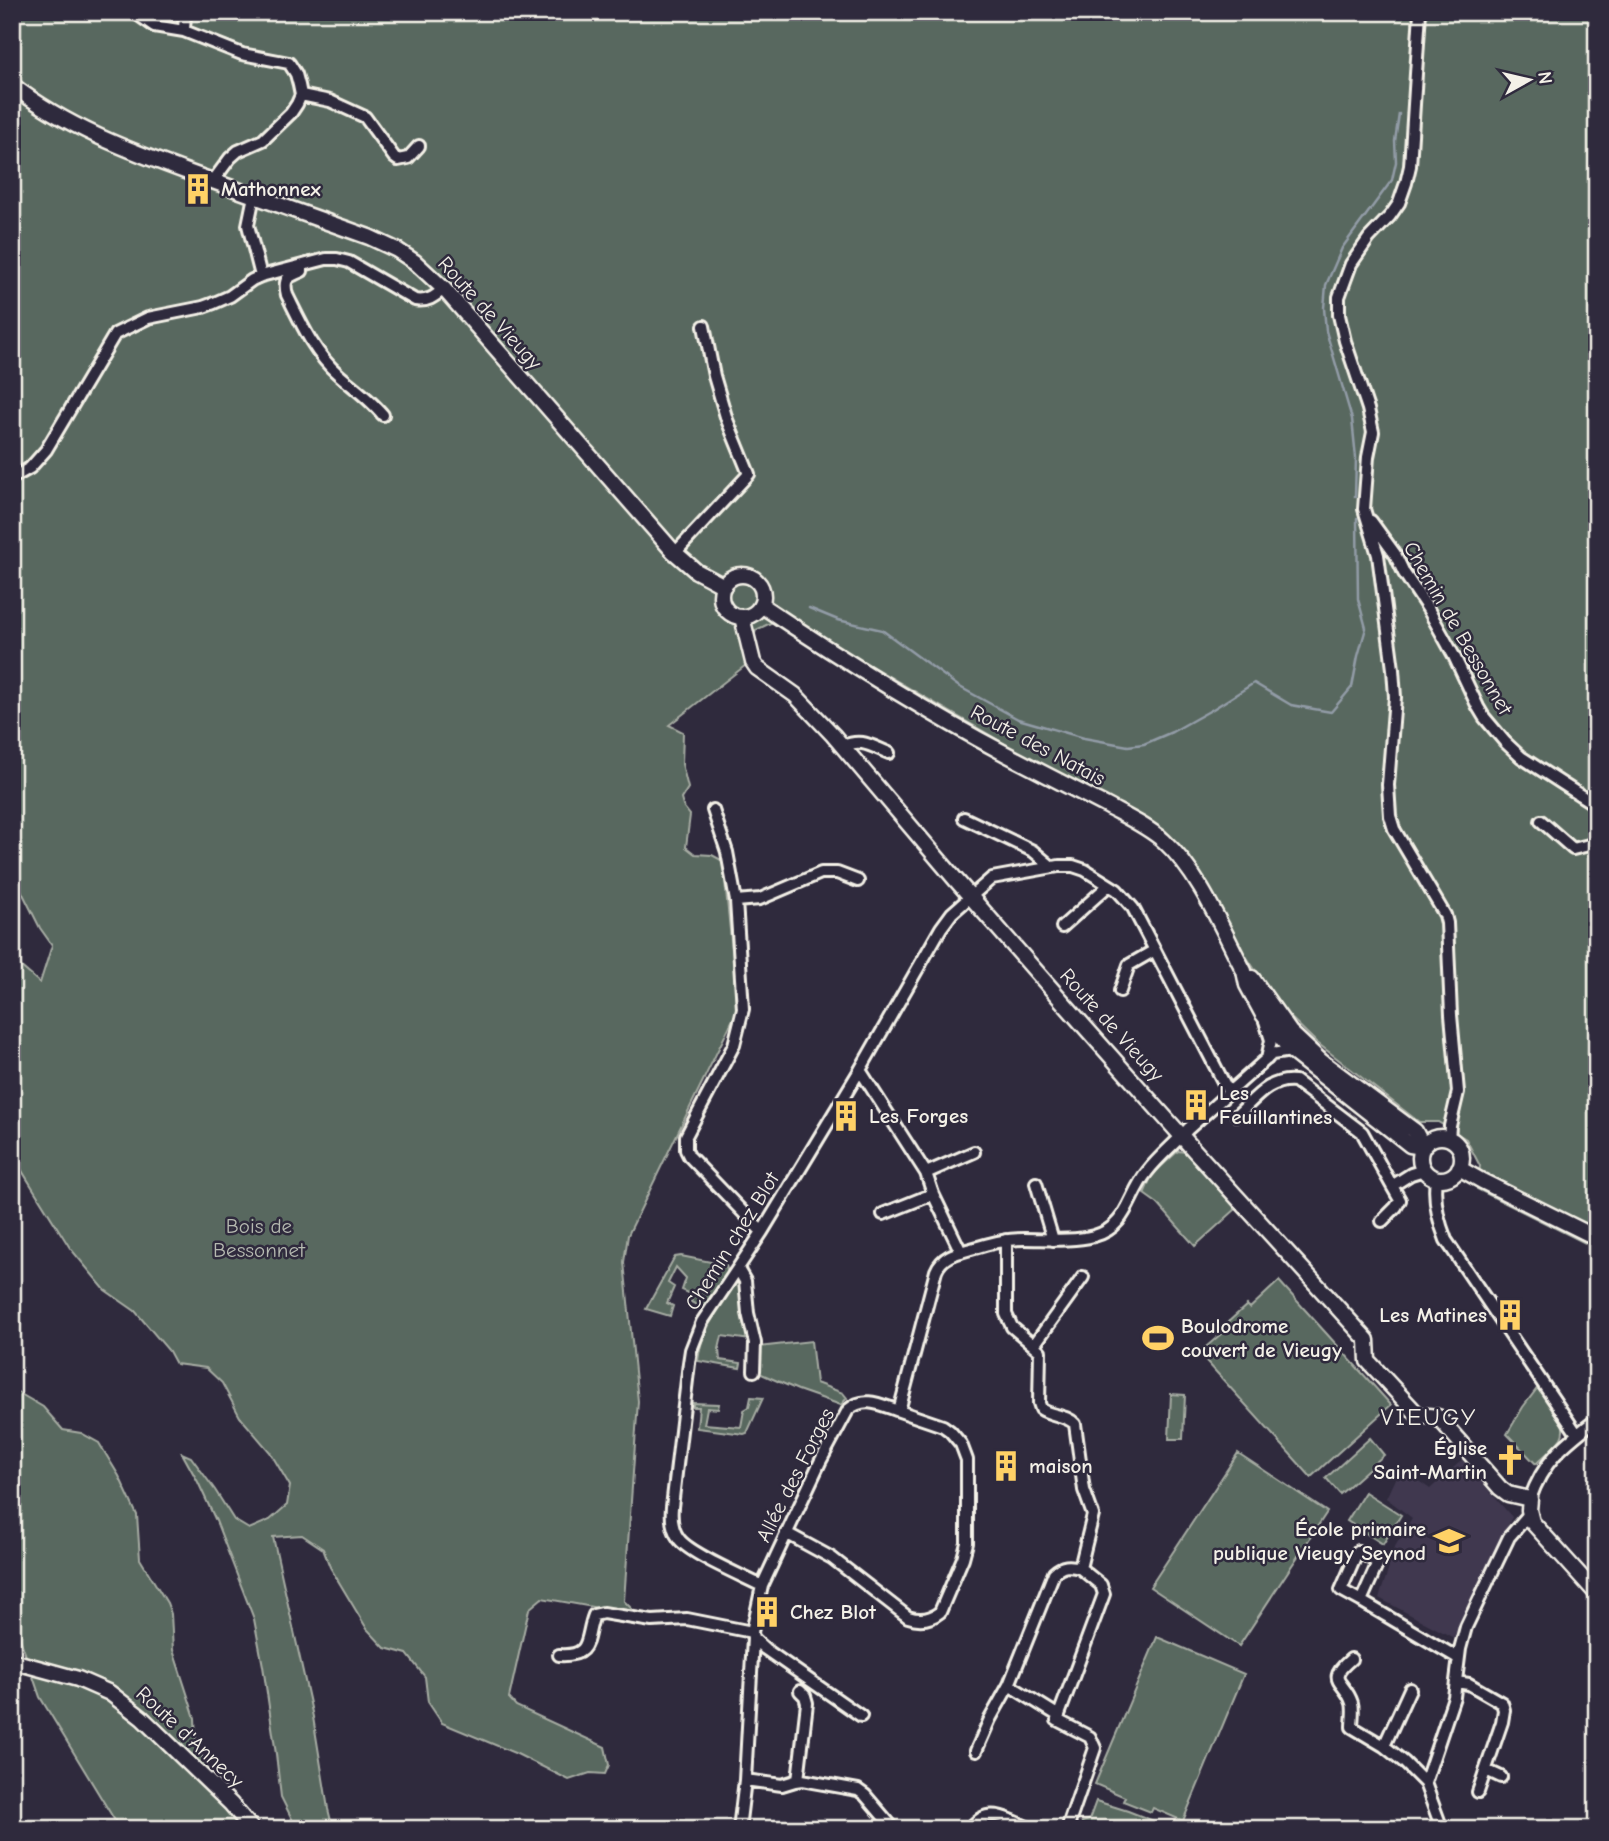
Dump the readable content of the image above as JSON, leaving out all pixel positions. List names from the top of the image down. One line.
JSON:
{"streets":{"street":["Route de Vieugy","Chemin de Bessonnet","Route des Natais","Chemin chez Blot","Allée des Forges","Route d'Annecy"]},"crossings":[["Route de Vieugy","Route des Natais"],["Route de Vieugy","Chemin chez Blot"],["Chemin chez Blot","Allée des Forges"]],"districts":["VIEUGY"],"parks":["Bois de Bessonnet"],"places":{"building":["Mathonnex","Les Feuillantines","Les Forges","Les Matines","maison","Chez Blot"],"sports":["Boulodrome couvert de Vieugy"],"church":["Église Saint-Martin"],"school or university":["École primaire publique Vieugy Seynod"]},"north":"right"}
